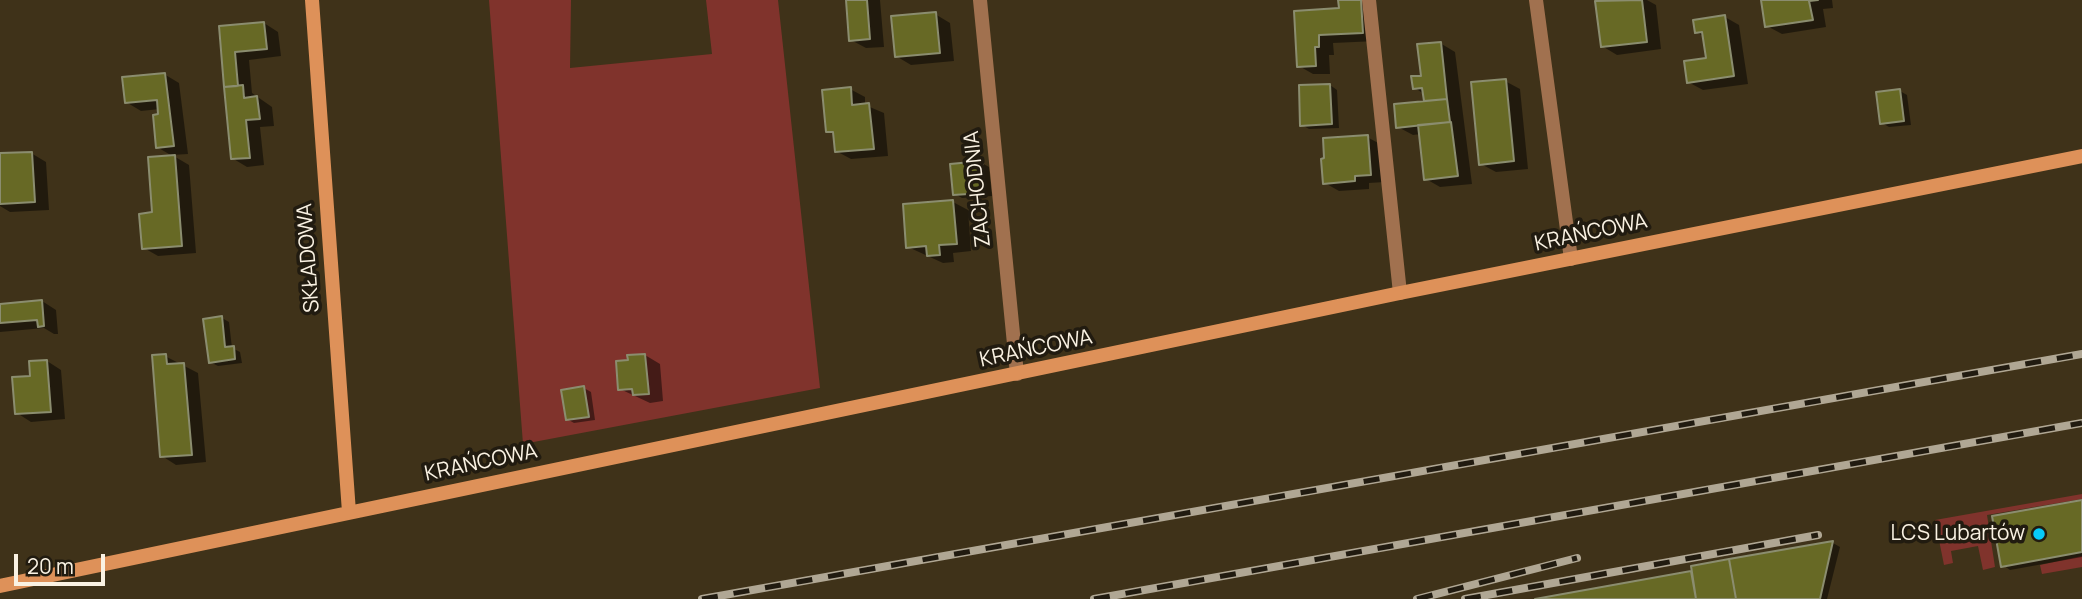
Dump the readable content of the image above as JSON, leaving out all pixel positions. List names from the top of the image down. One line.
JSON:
{"streets":{"street":["ZACHODNIA","KRAŃCOWA","SKŁADOWA"]},"crossings":[["ZACHODNIA","KRAŃCOWA"],["KRAŃCOWA","SKŁADOWA"]],"places":["LCS Lubartów"],"scale_bar":"20 m"}
